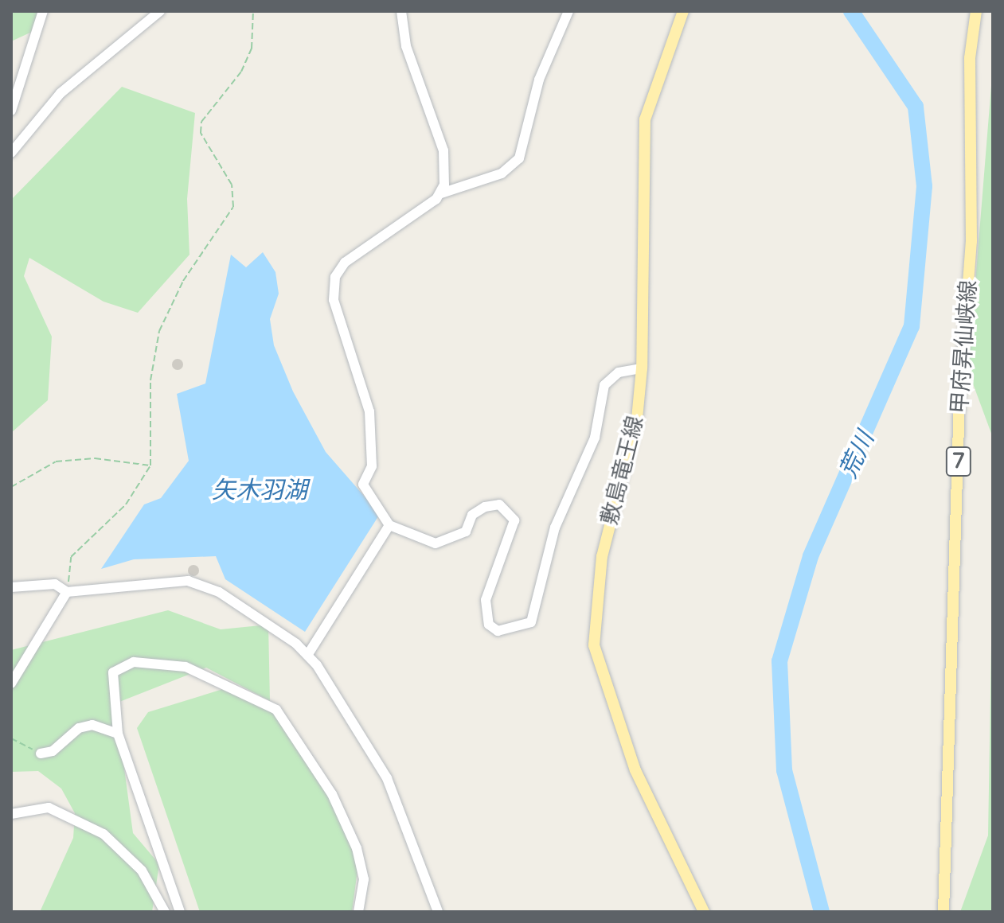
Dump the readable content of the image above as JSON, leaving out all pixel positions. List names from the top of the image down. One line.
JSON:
{"streets":{"main road":["甲府昇仙峡線","7","敷島竜王線"]},"water":["荒川","矢木羽湖"]}
